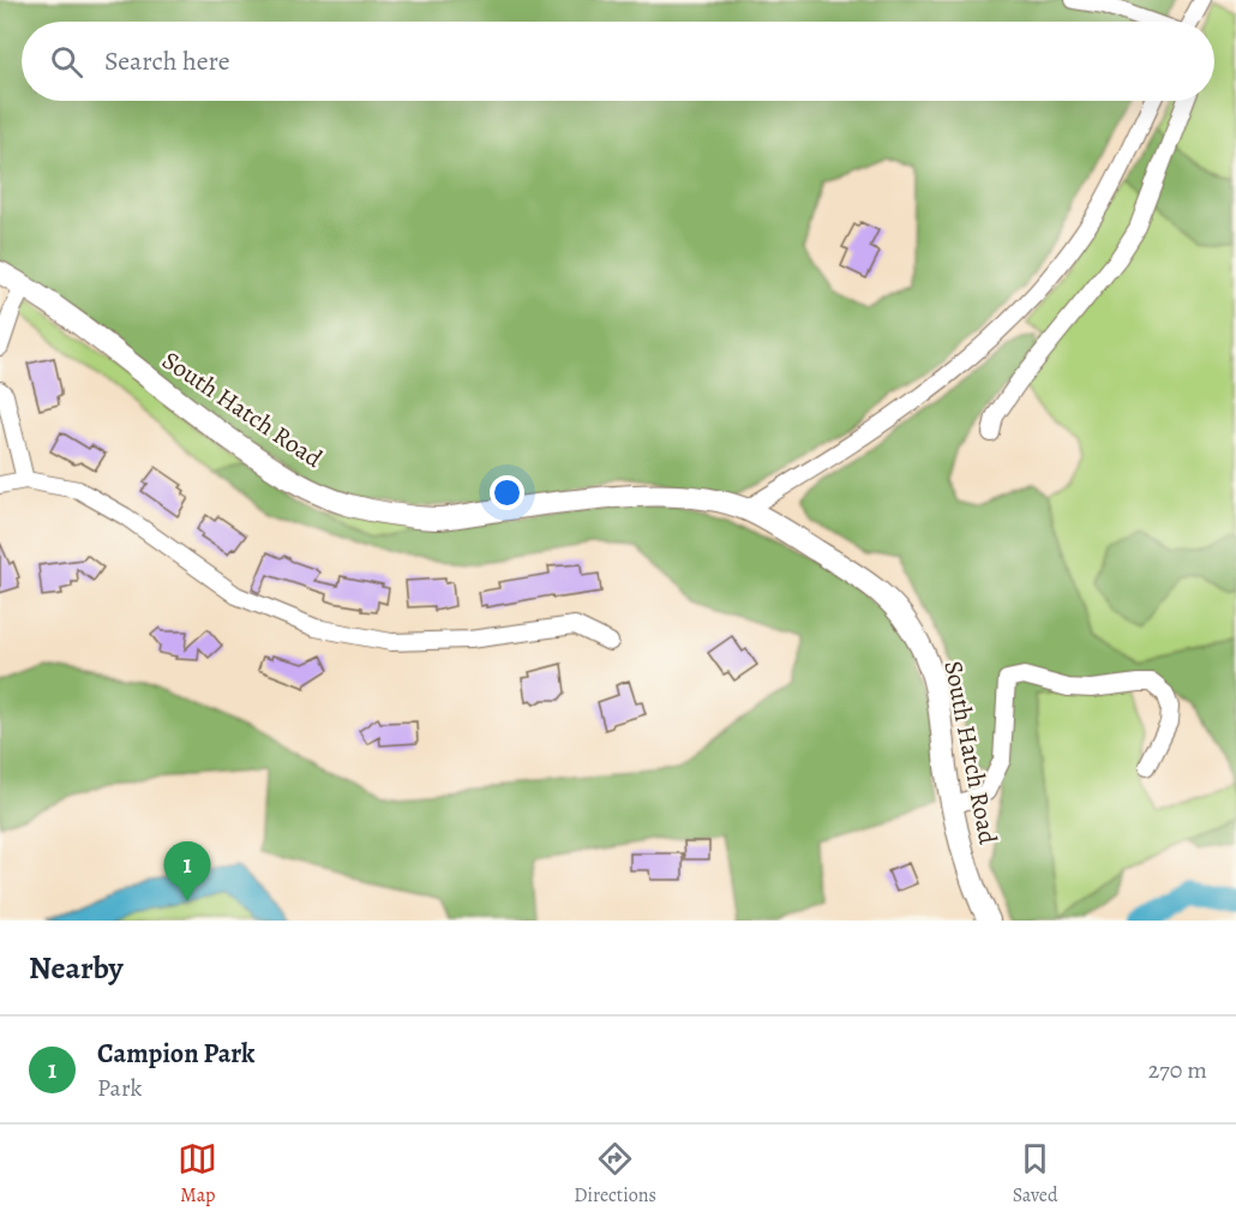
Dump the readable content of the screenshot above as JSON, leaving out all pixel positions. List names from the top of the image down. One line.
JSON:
{"streets":{"main road":["South Hatch Road"]},"page":{"search":"Search here","pins":"1","heading":"Nearby","list":[{"mark":"1","name":"Campion Park","note":"Park","value":"270 m"}],"nav":["Map","Directions","Saved"]}}
